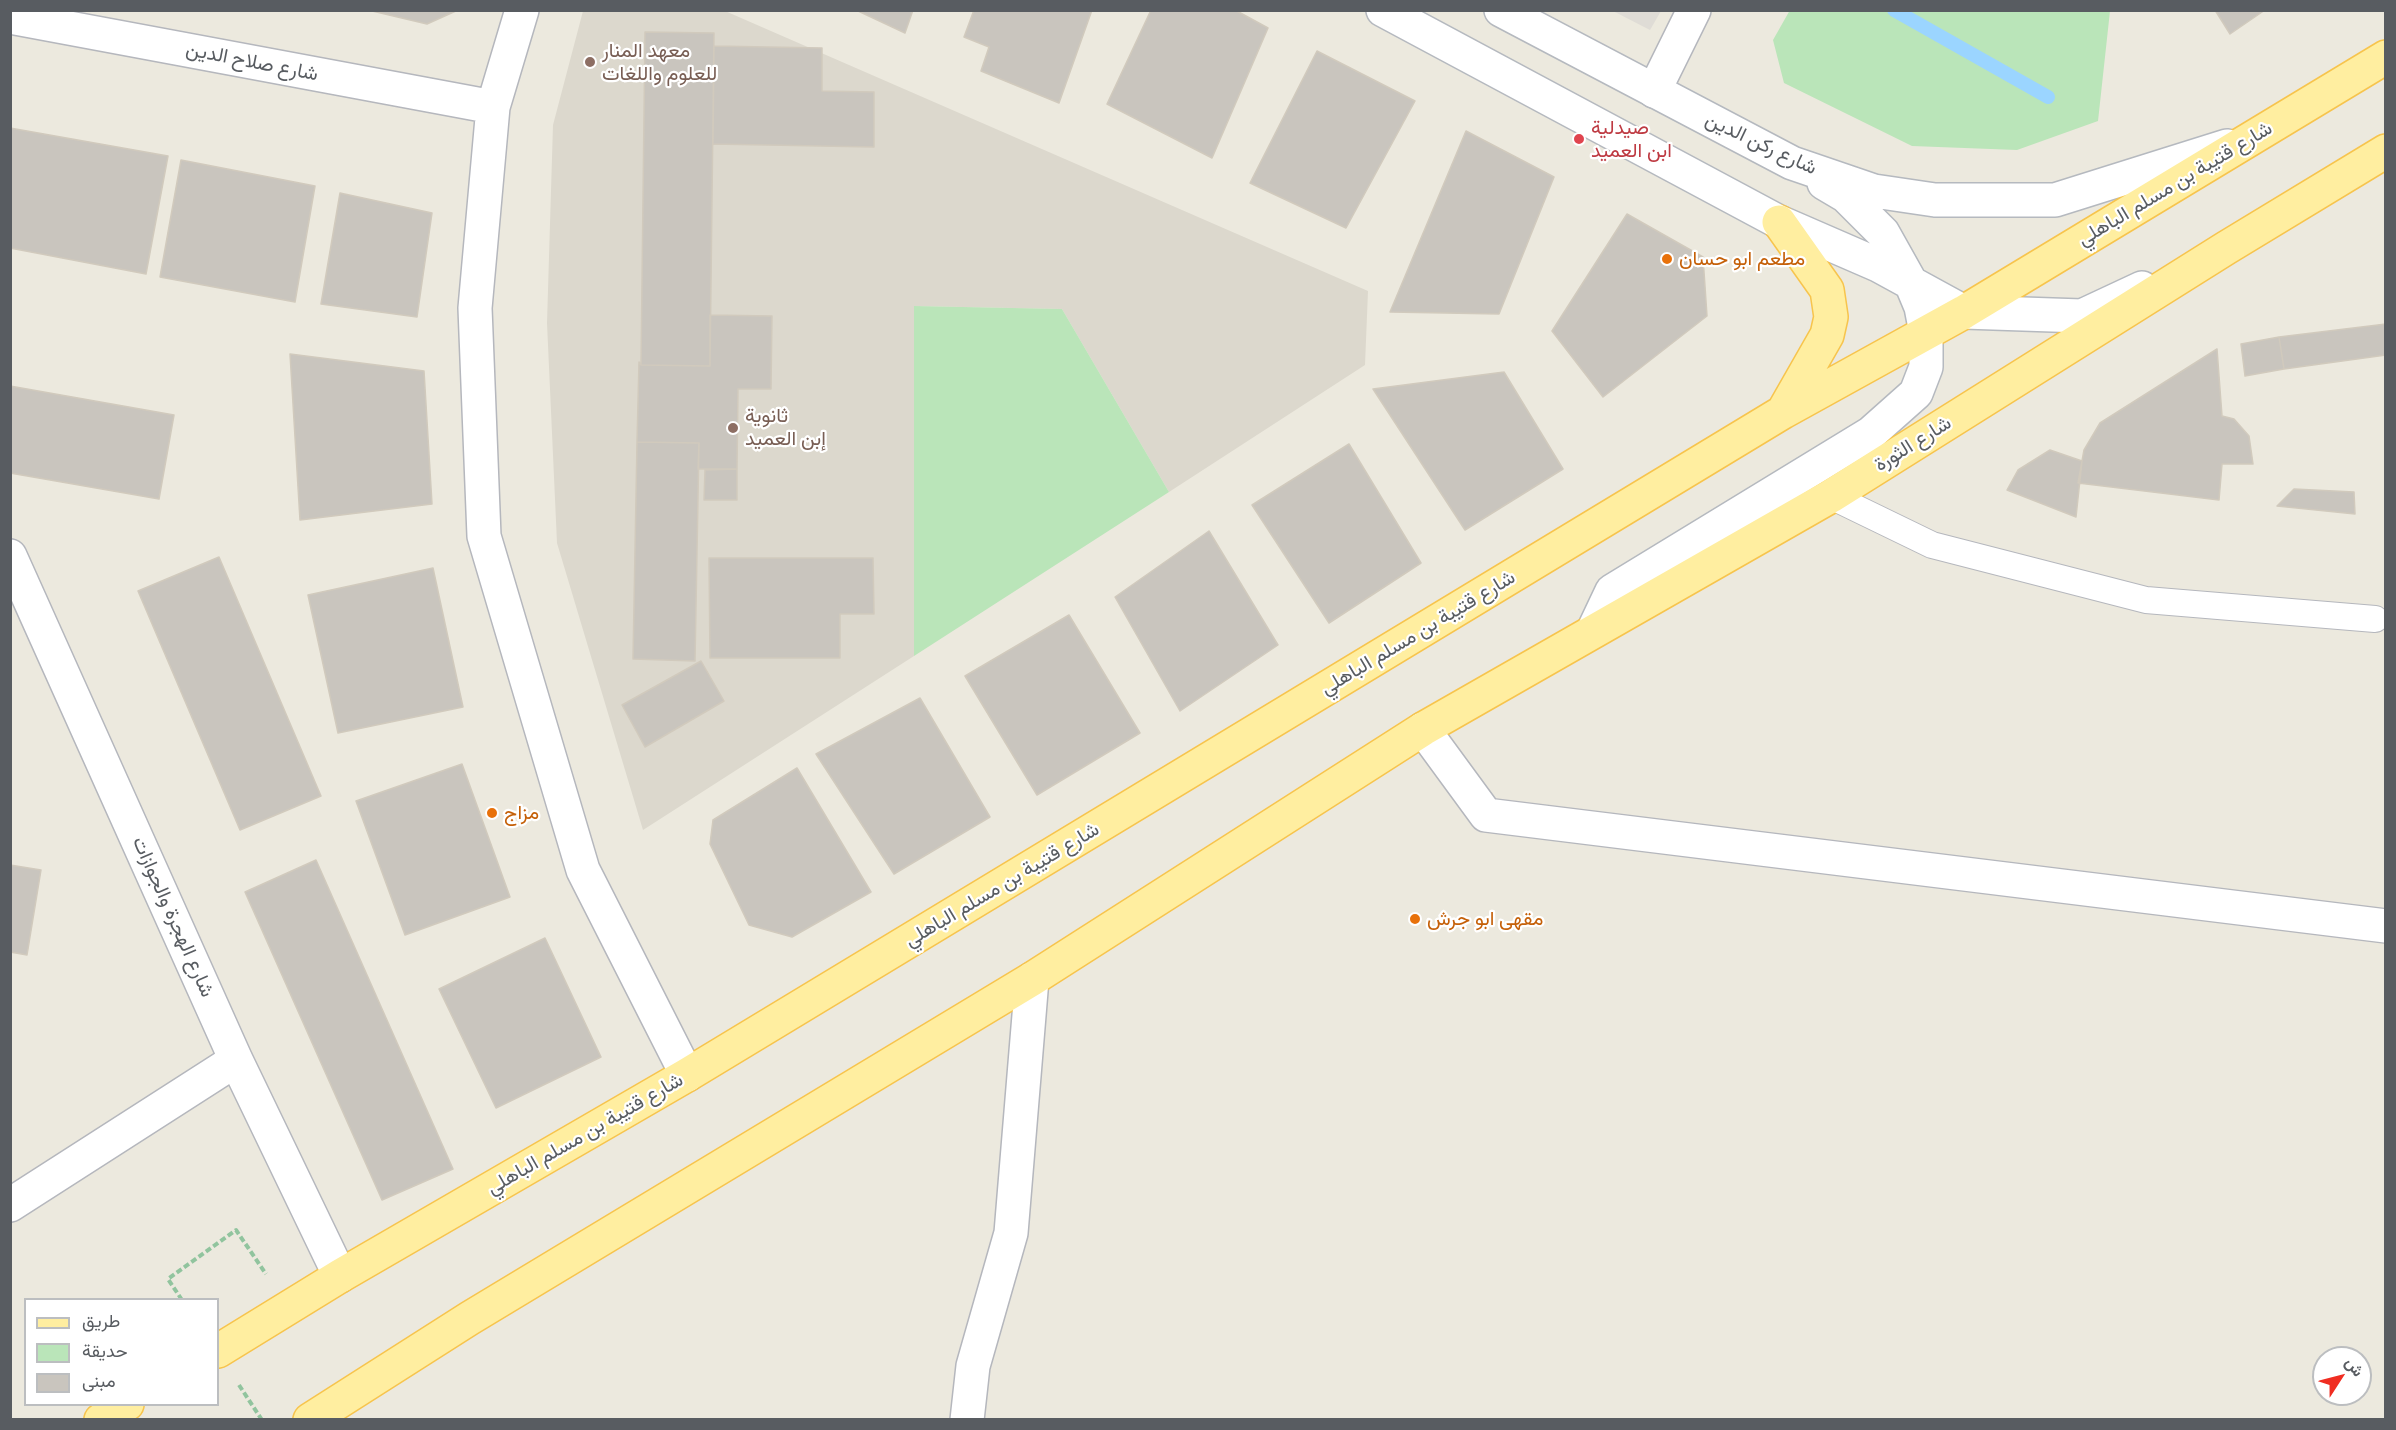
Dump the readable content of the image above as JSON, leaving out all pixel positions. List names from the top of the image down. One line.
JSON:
{"streets":{"main road":["شارع قتيبة بن مسلم الباهلي","شارع الثورة"],"street":["شارع صلاح الدين","شارع ركن الدين","شارع الهجرة والجوازات"]},"crossings":[["شارع ركن الدين","شارع قتيبة بن مسلم الباهلي"],["شارع قتيبة بن مسلم الباهلي","شارع الهجرة والجوازات"]],"places":["معهد المنار للعلوم واللغات","صيدلية ابن العميد","مطعم ابو حسان","ثانوية إبن العميد","مزاج","مقهى ابو جرش"],"legend":["طريق","حديقة","مبنى"],"north":"top right"}
